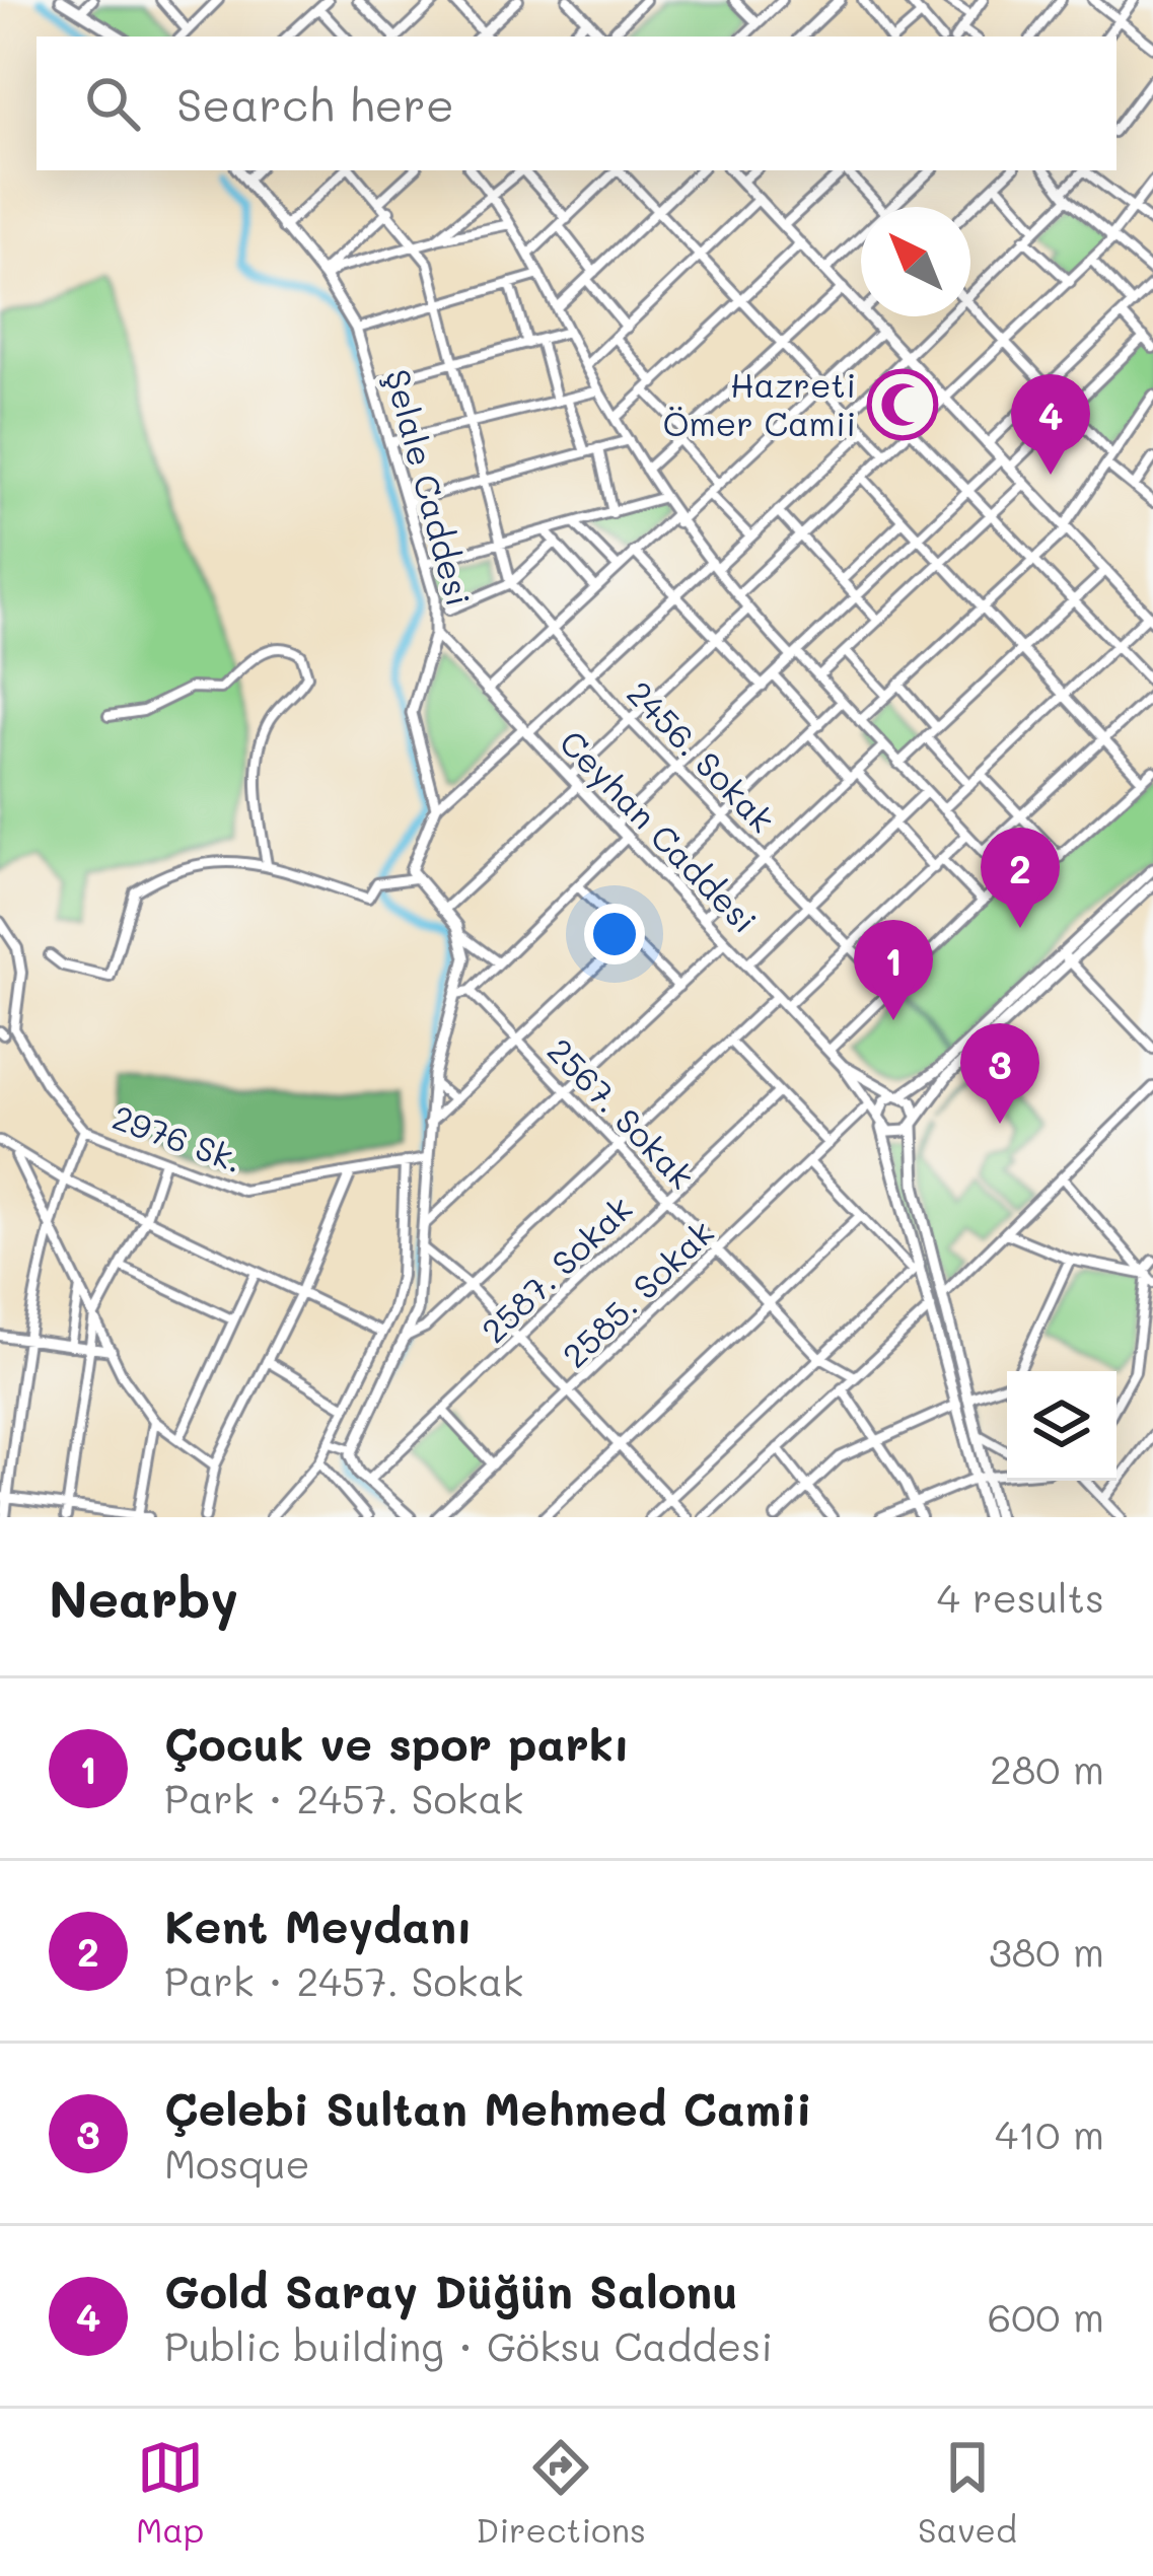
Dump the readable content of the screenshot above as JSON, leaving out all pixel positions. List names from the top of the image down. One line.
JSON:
{"streets":{"street":["Şelale Caddesi","2456. Sokak","Ceyhan Caddesi","2567. Sokak","2976 Sk.","2587. Sokak","2585. Sokak"]},"crossings":[["Şelale Caddesi","Ceyhan Caddesi"],["Ceyhan Caddesi","2585. Sokak"],["2567. Sokak","2587. Sokak"],["2567. Sokak","2585. Sokak"]],"places":{"mosque":["Hazreti Ömer Camii"]},"north":"top left","page":{"search":"Search here","pins":["4","2","1","3"],"heading":["Nearby","4 results"],"list":[{"mark":"1","name":"Çocuk ve spor parkı","note":"Park · 2457. Sokak","value":"280 m"},{"mark":"2","name":"Kent Meydanı","note":"Park · 2457. Sokak","value":"380 m"},{"mark":"3","name":"Çelebi Sultan Mehmed Camii","note":"Mosque","value":"410 m"},{"mark":"4","name":"Gold Saray Düğün Salonu","note":"Public building · Göksu Caddesi","value":"600 m"}],"nav":["Map","Directions","Saved"]}}
